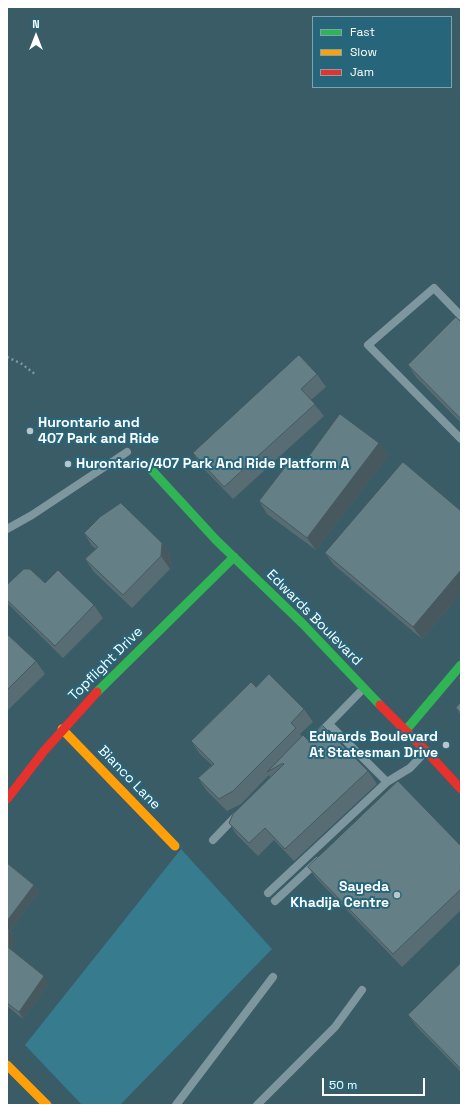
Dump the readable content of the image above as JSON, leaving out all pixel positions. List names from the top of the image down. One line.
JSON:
{"streets":{"street":["Edwards Boulevard","Topflight Drive","Bianco Lane"]},"crossings":[["Edwards Boulevard","Topflight Drive"],["Topflight Drive","Bianco Lane"]],"places":["Hurontario and 407 Park and Ride","Hurontario/407 Park And Ride Platform A","Edwards Boulevard At Statesman Drive","Sayeda Khadija Centre"],"legend":["Fast","Slow","Jam"],"scale_bar":"50 m","north":"top"}
